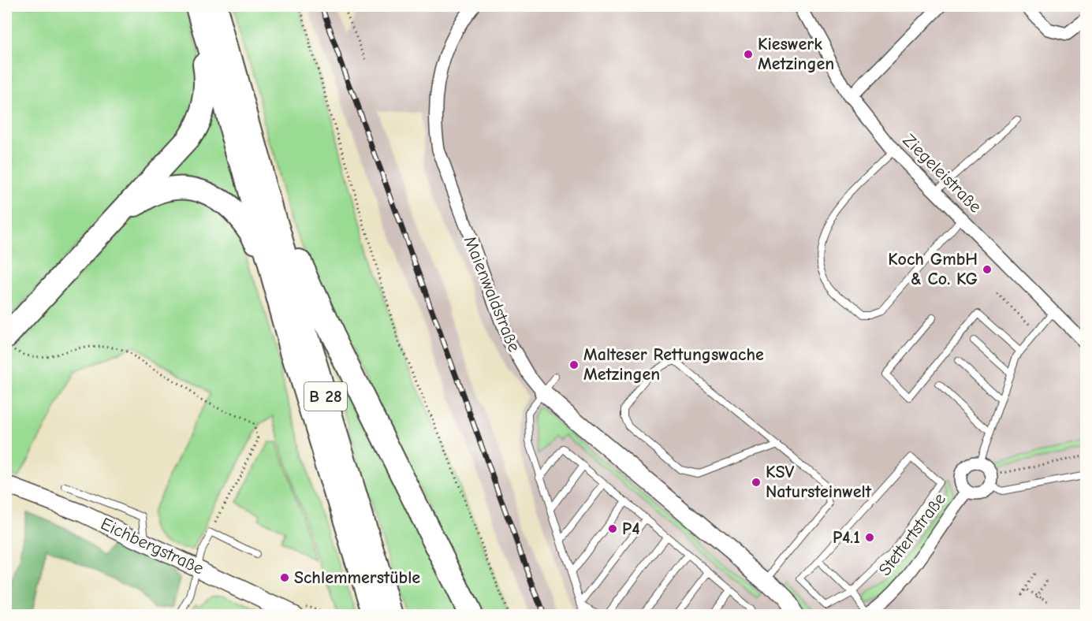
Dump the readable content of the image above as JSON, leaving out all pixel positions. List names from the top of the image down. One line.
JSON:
{"streets":{"highway":["B 28"],"street":["Ziegeleistraße","Maienwaldstraße","Stettertstraße","Eichbergstraße"]},"places":["Kieswerk Metzingen","Koch GmbH & Co. KG","Malteser Rettungswache Metzingen","KSV Natursteinwelt","P4","P4.1","Schlemmerstüble"]}
